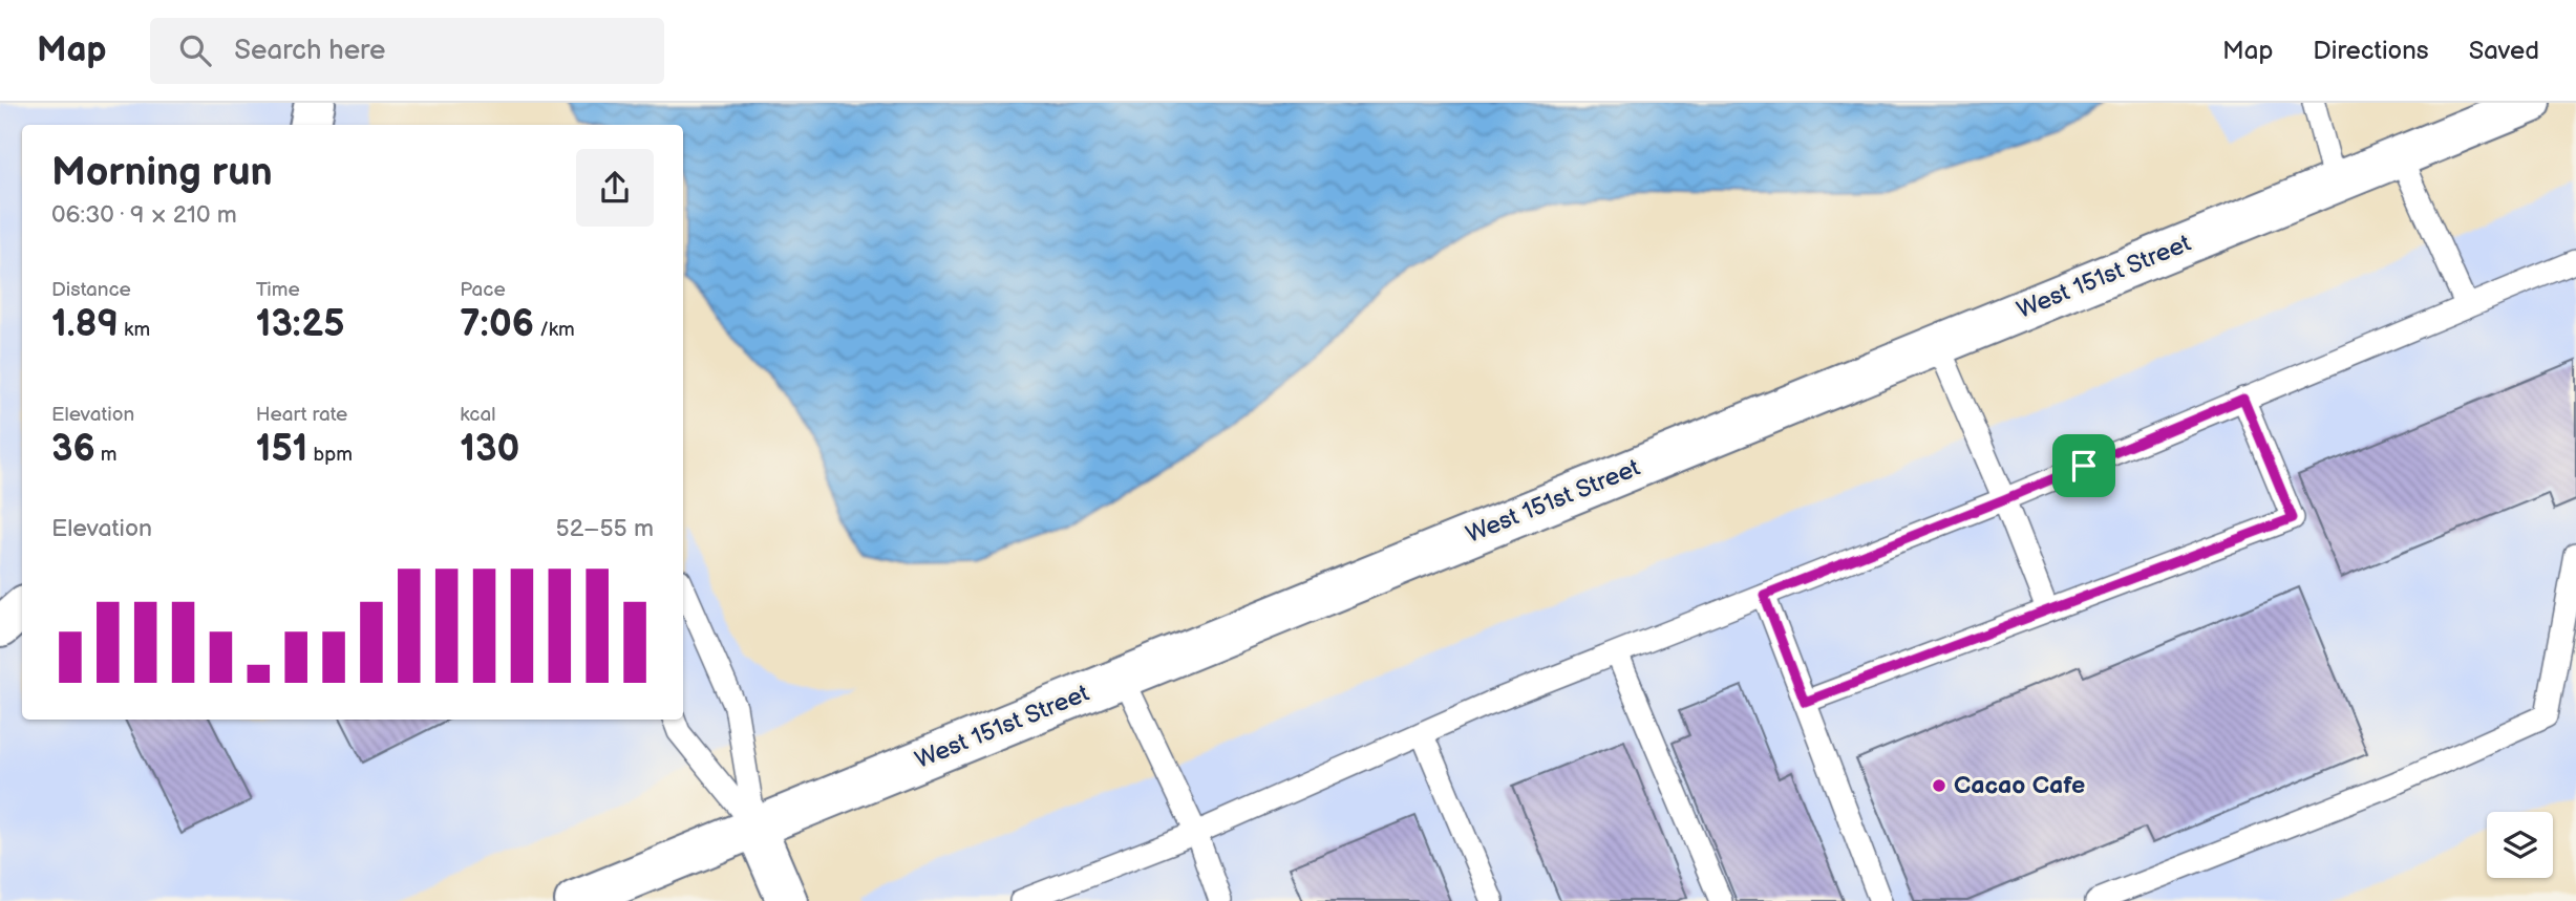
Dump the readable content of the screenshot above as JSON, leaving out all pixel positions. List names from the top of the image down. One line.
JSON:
{"streets":{"street":["West 151st Street"]},"places":["Cacao Cafe"],"page":{"header":"Map","search":"Search here","nav":["Map","Directions","Saved"],"heading":["Morning run","06:30 · 9 × 210 m"],"stats":[["Distance","1.89 km"],["Time","13:25"],["Pace","7:06 /km"],["Elevation","36 m"],["Heart rate","151 bpm"],["kcal","130"]],"chart":["Elevation","52–55 m"]}}
